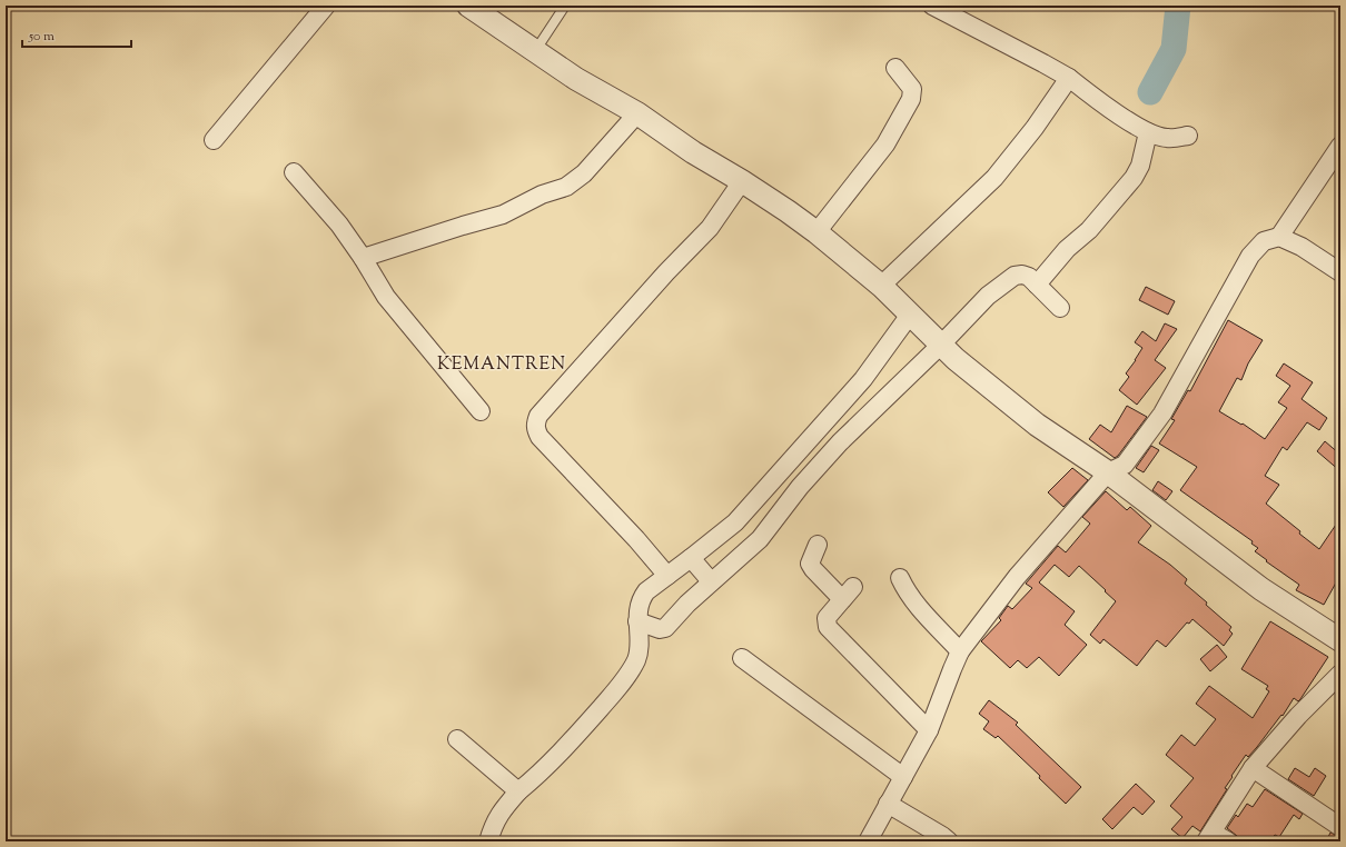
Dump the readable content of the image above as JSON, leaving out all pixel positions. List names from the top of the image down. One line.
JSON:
{"districts":["KEMANTREN"],"scale_bar":"50 m"}
